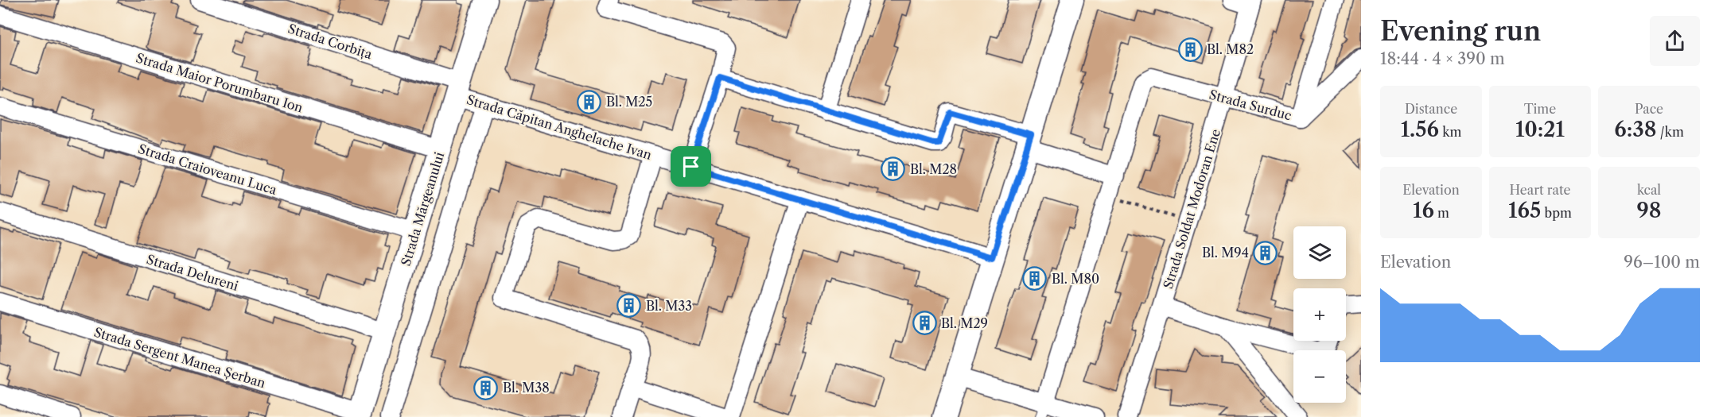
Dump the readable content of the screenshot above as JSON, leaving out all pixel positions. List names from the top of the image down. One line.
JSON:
{"streets":{"street":["Strada Corbița","Strada Maior Porumbaru Ion","Strada Surduc","Strada Căpitan Anghelache Ivan","Strada Craioveanu Luca","Strada Mărgeanului","Strada Soldat Modoran Ene","Strada Delureni","Strada Sergent Manea Șerban"]},"crossings":[["Strada Corbița","Strada Căpitan Anghelache Ivan"],["Strada Corbița","Strada Mărgeanului"],["Strada Maior Porumbaru Ion","Strada Mărgeanului"],["Strada Surduc","Strada Soldat Modoran Ene"],["Strada Căpitan Anghelache Ivan","Strada Mărgeanului"],["Strada Craioveanu Luca","Strada Mărgeanului"],["Strada Mărgeanului","Strada Delureni"],["Strada Mărgeanului","Strada Sergent Manea Șerban"]],"places":{"building":["Bl. M82","Bl. M25","Bl. M28","Bl. M94","Bl. M80","Bl. M33","Bl. M29","Bl. M38"]},"page":{"heading":["Evening run","18:44 · 4 × 390 m"],"stats":[["Distance","1.56 km"],["Time","10:21"],["Pace","6:38 /km"],["Elevation","16 m"],["Heart rate","165 bpm"],["kcal","98"]],"map_buttons":["+","−"],"chart":["Elevation","96–100 m"]}}
